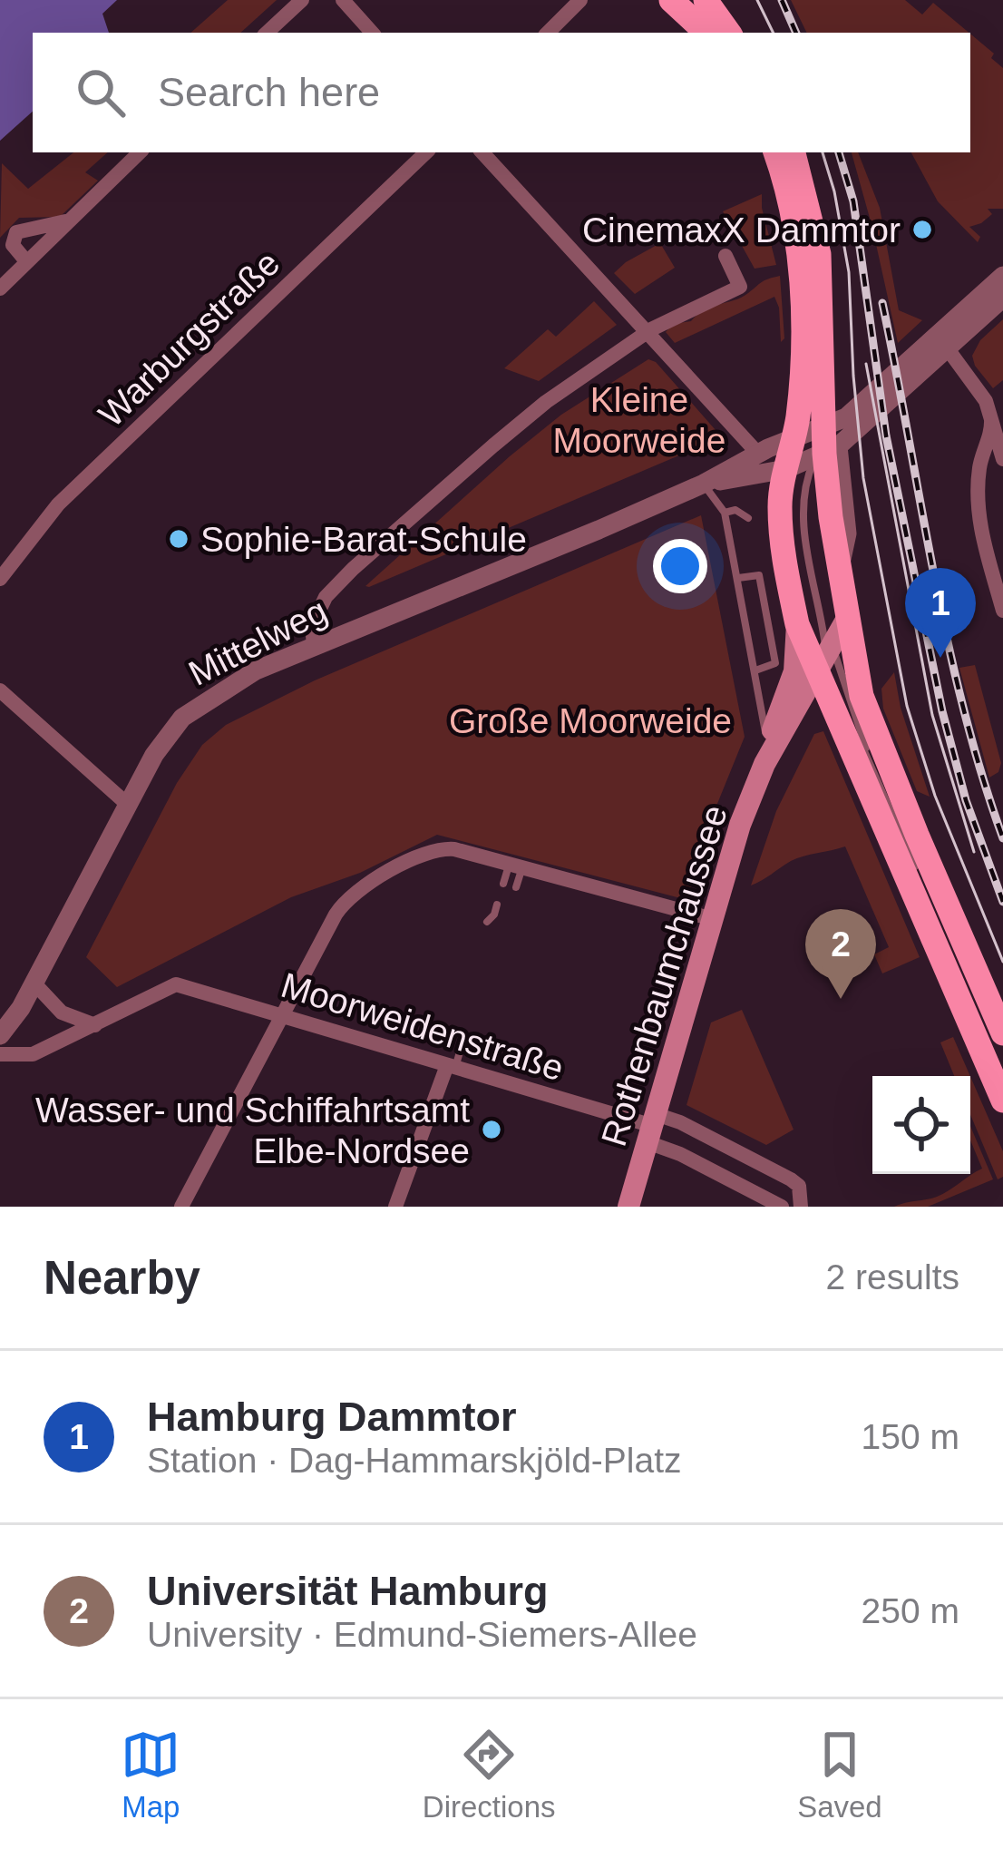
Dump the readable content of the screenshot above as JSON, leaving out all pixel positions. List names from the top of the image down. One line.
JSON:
{"streets":{"main road":["Rothenbaumchaussee"],"street":["Warburgstraße","Mittelweg","Moorweidenstraße"]},"crossings":[["Rothenbaumchaussee","Moorweidenstraße"]],"parks":["Kleine Moorweide","Große Moorweide"],"places":["CinemaxX Dammtor","Sophie-Barat-Schule","Wasser- und Schiffahrtsamt Elbe-Nordsee"],"page":{"search":"Search here","pins":["1","2"],"heading":["Nearby","2 results"],"list":[{"mark":"1","name":"Hamburg Dammtor","note":"Station · Dag-Hammarskjöld-Platz","value":"150 m"},{"mark":"2","name":"Universität Hamburg","note":"University · Edmund-Siemers-Allee","value":"250 m"}],"nav":["Map","Directions","Saved"]}}
